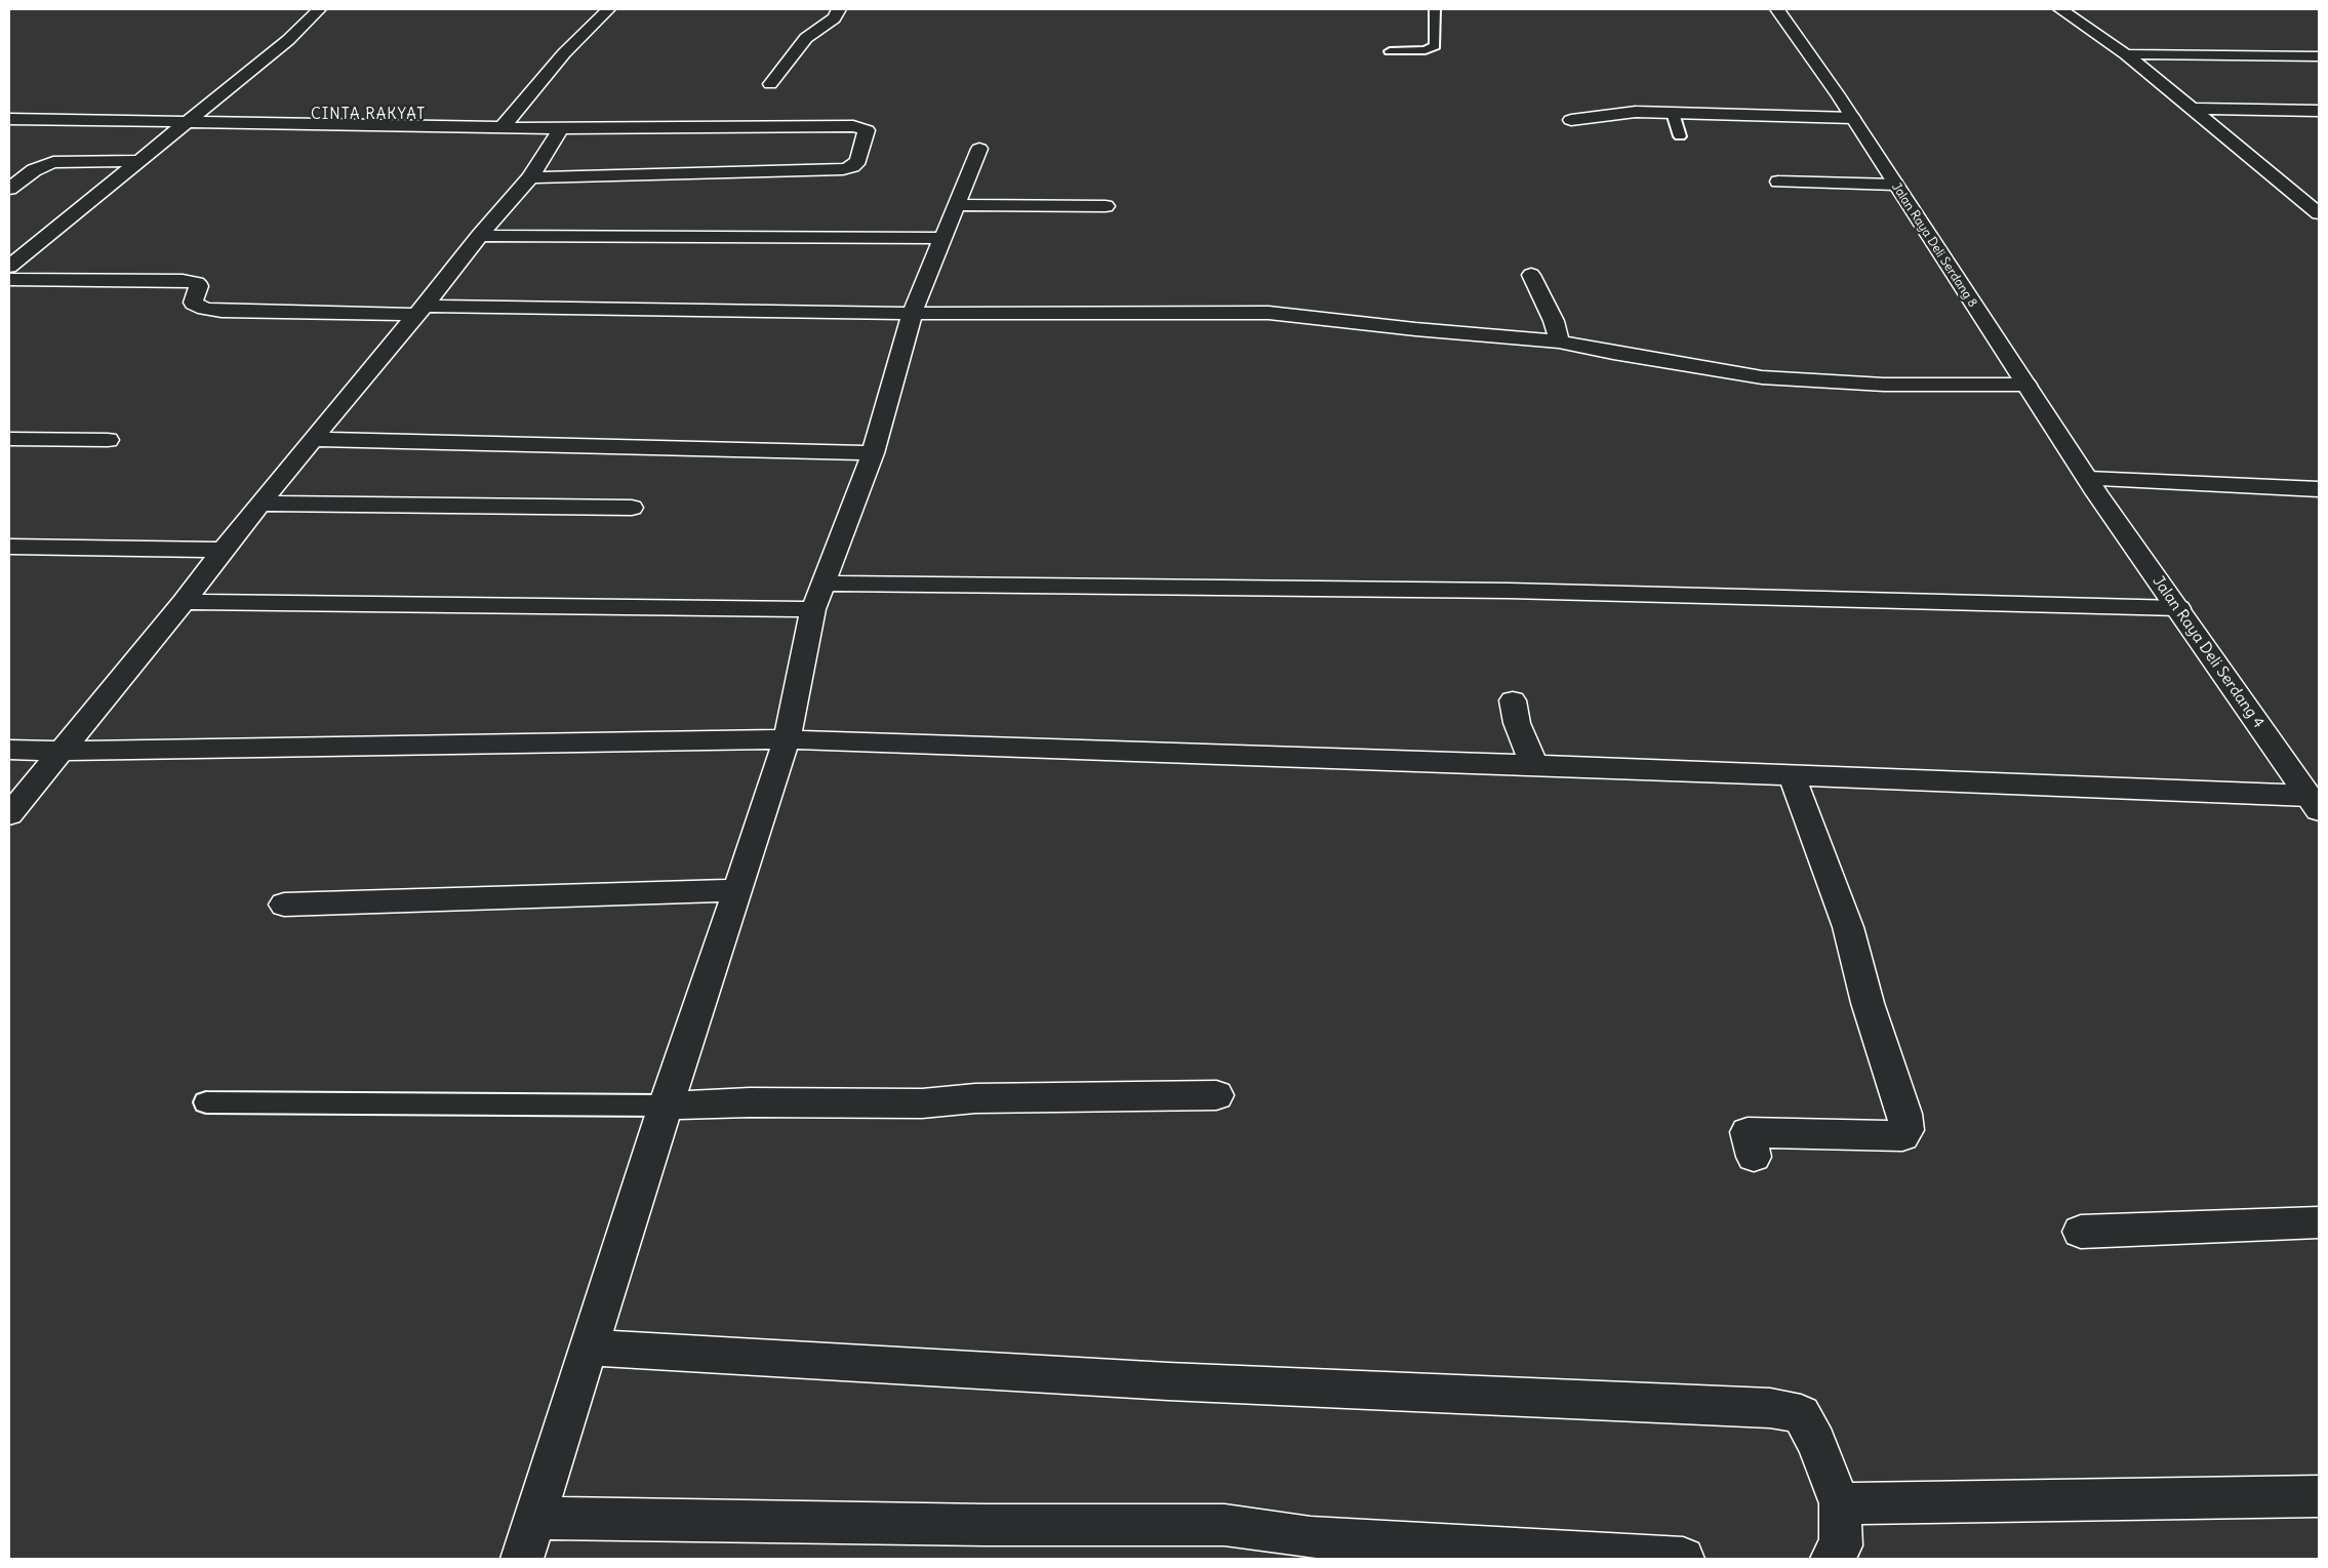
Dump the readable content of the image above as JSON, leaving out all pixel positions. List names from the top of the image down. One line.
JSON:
{"streets":{"street":["Jalan Raya Deli Serdang 8","Jalan Raya Deli Serdang 4"]},"crossings":[["Jalan Raya Deli Serdang 8","Jalan Raya Deli Serdang 4"]],"districts":["CINTA RAKYAT"]}
